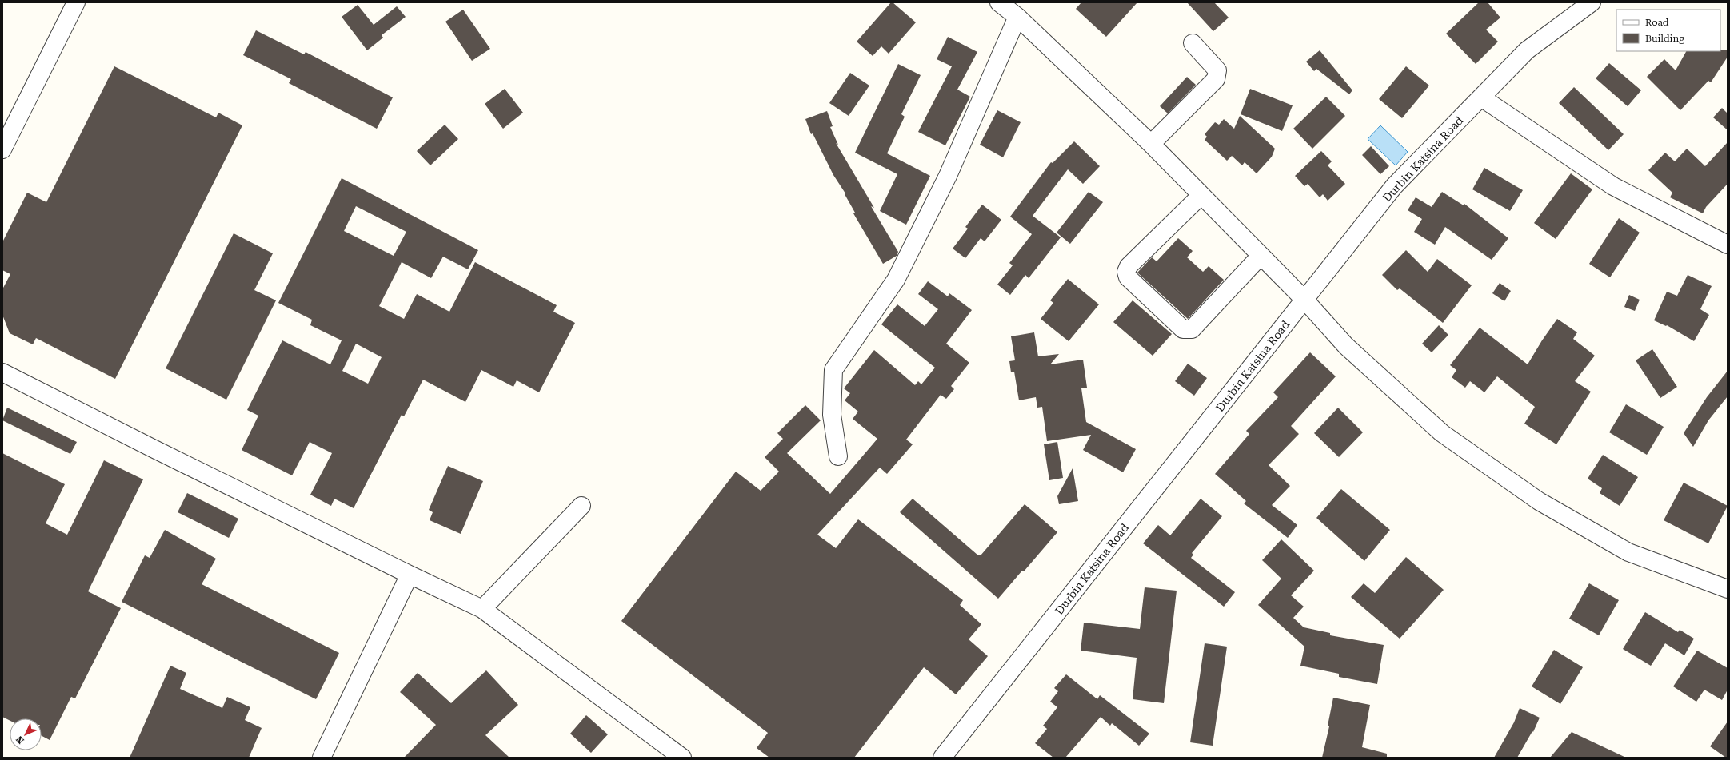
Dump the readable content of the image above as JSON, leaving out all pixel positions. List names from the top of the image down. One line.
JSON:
{"streets":{"street":["Durbin Katsina Road"]},"legend":["Road","Building"],"north":"bottom left"}
